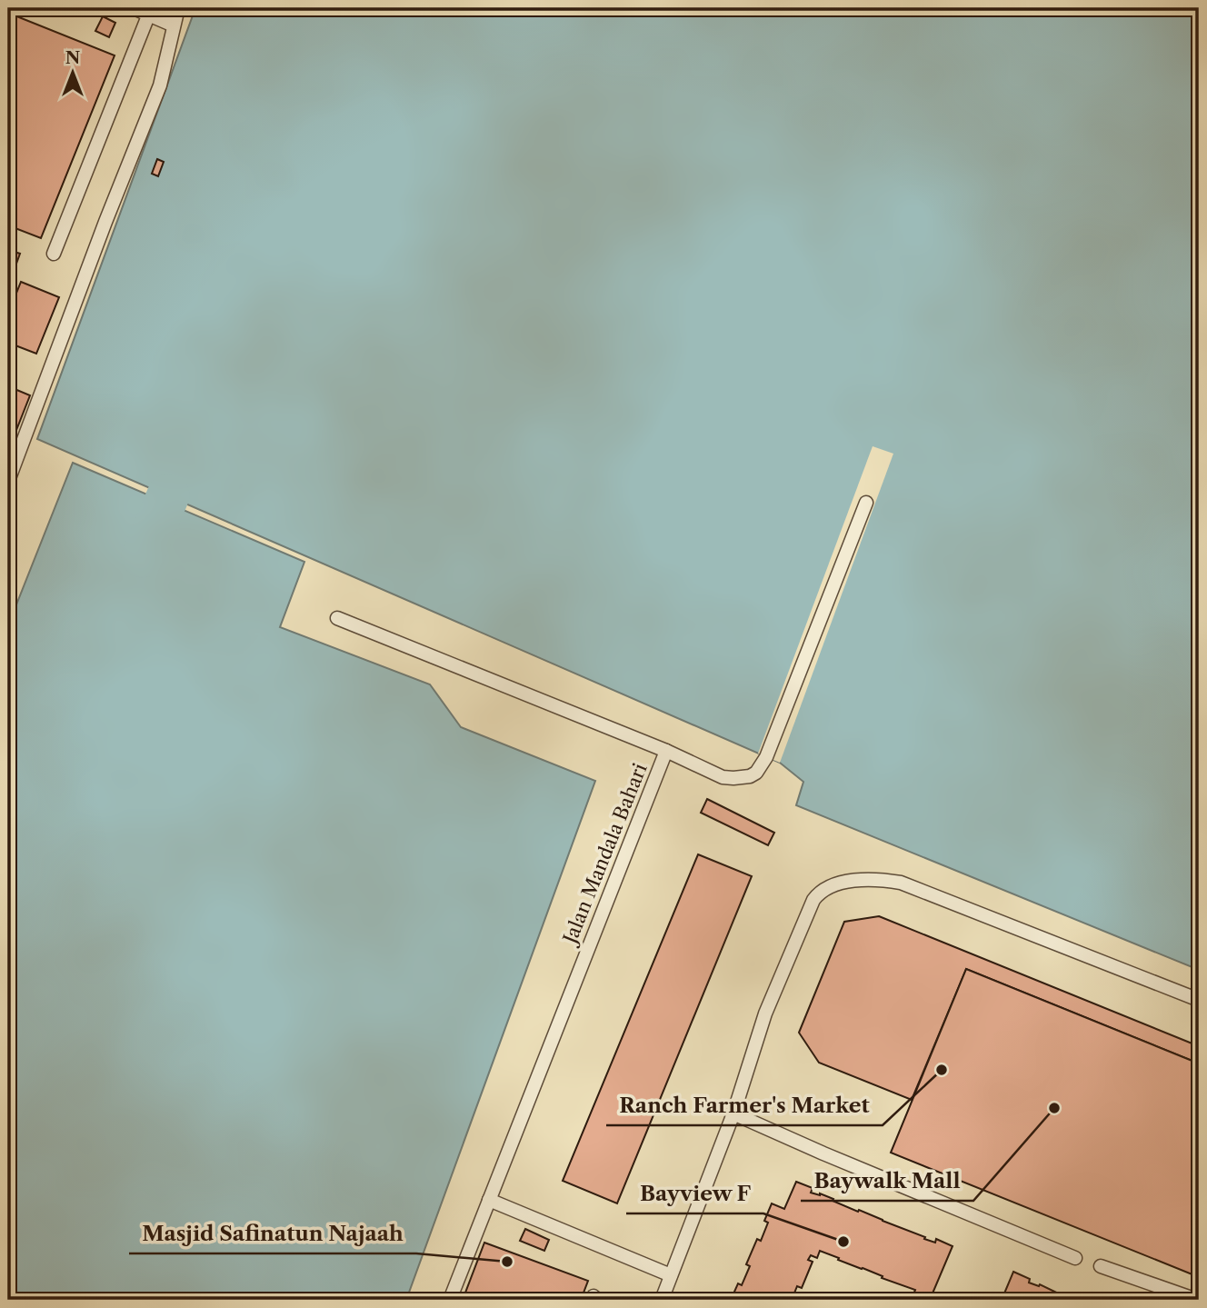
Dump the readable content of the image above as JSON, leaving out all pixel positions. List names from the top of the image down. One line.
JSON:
{"streets":{"lane":["Jalan Mandala Bahari"]},"places":["Ranch Farmer's Market","Baywalk Mall","Bayview F","Masjid Safinatun Najaah"],"north":"top"}
